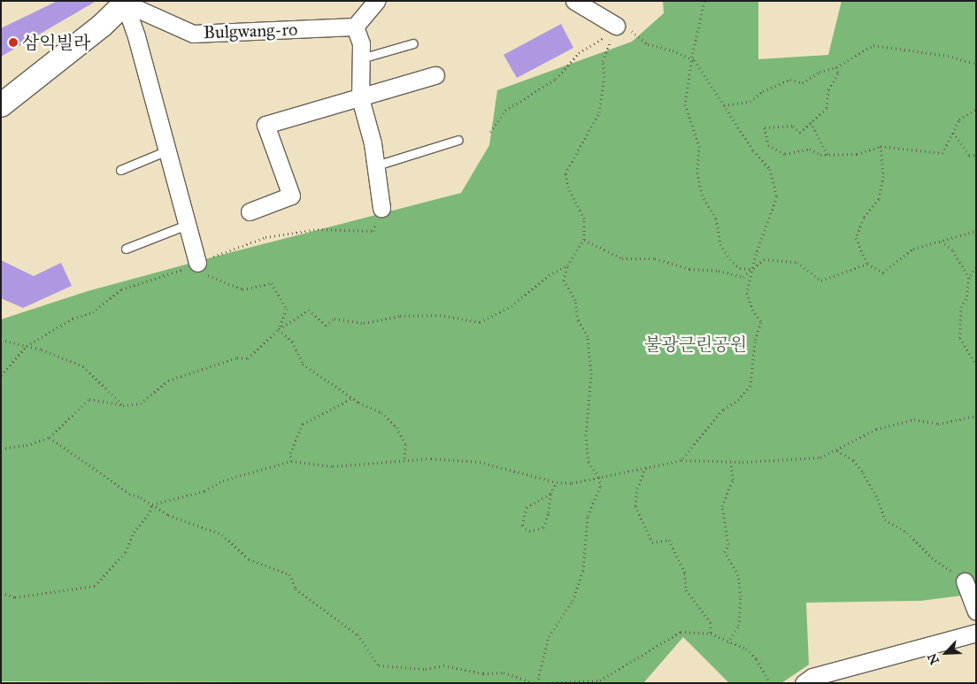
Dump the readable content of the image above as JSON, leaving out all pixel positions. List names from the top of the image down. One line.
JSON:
{"streets":{"street":["Bulgwang-ro"]},"parks":["불광근린공원"],"places":["삼익빌라"],"north":"bottom left"}
